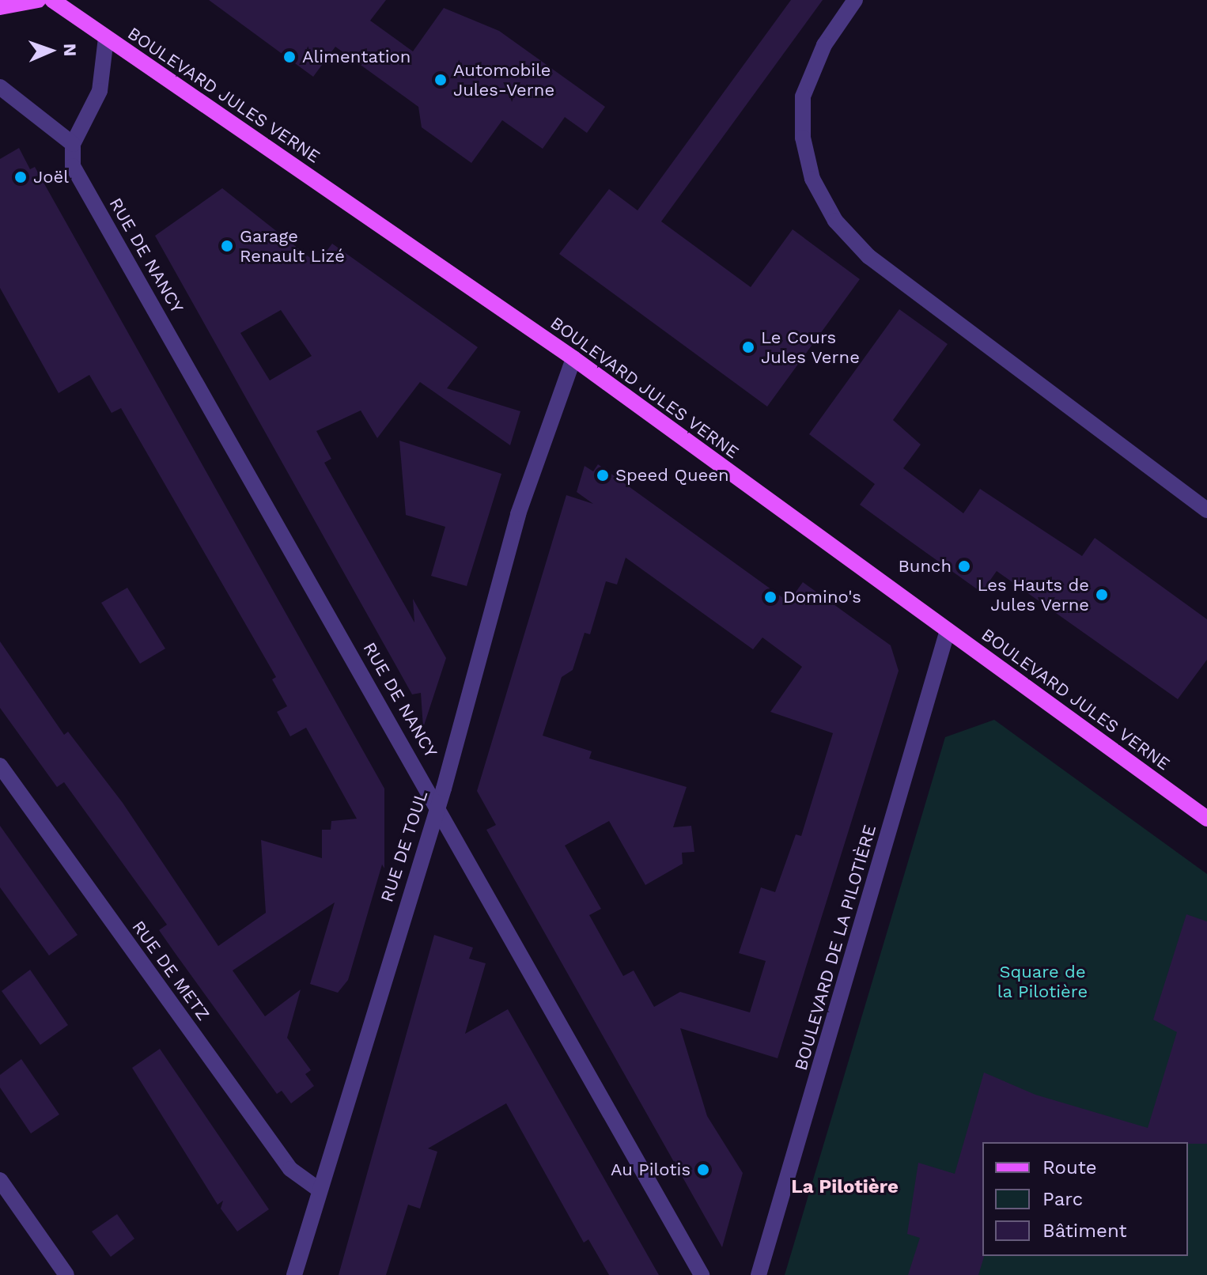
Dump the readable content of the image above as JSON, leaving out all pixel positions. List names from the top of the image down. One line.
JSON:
{"streets":{"main road":["BOULEVARD JULES VERNE"],"street":["RUE DE NANCY","RUE DE TOUL","BOULEVARD DE LA PILOTIÈRE","RUE DE METZ"]},"crossings":[["BOULEVARD JULES VERNE","RUE DE TOUL"],["BOULEVARD JULES VERNE","BOULEVARD DE LA PILOTIÈRE"],["RUE DE NANCY","RUE DE TOUL"],["RUE DE TOUL","RUE DE METZ"]],"districts":["La Pilotière"],"parks":["Square de la Pilotière"],"places":["Alimentation","Automobile Jules-Verne","Joël","Garage Renault Lizé","Le Cours Jules Verne","Speed Queen","Bunch","Les Hauts de Jules Verne","Domino's","Au Pilotis"],"legend":["Route","Parc","Bâtiment"],"north":"right"}
